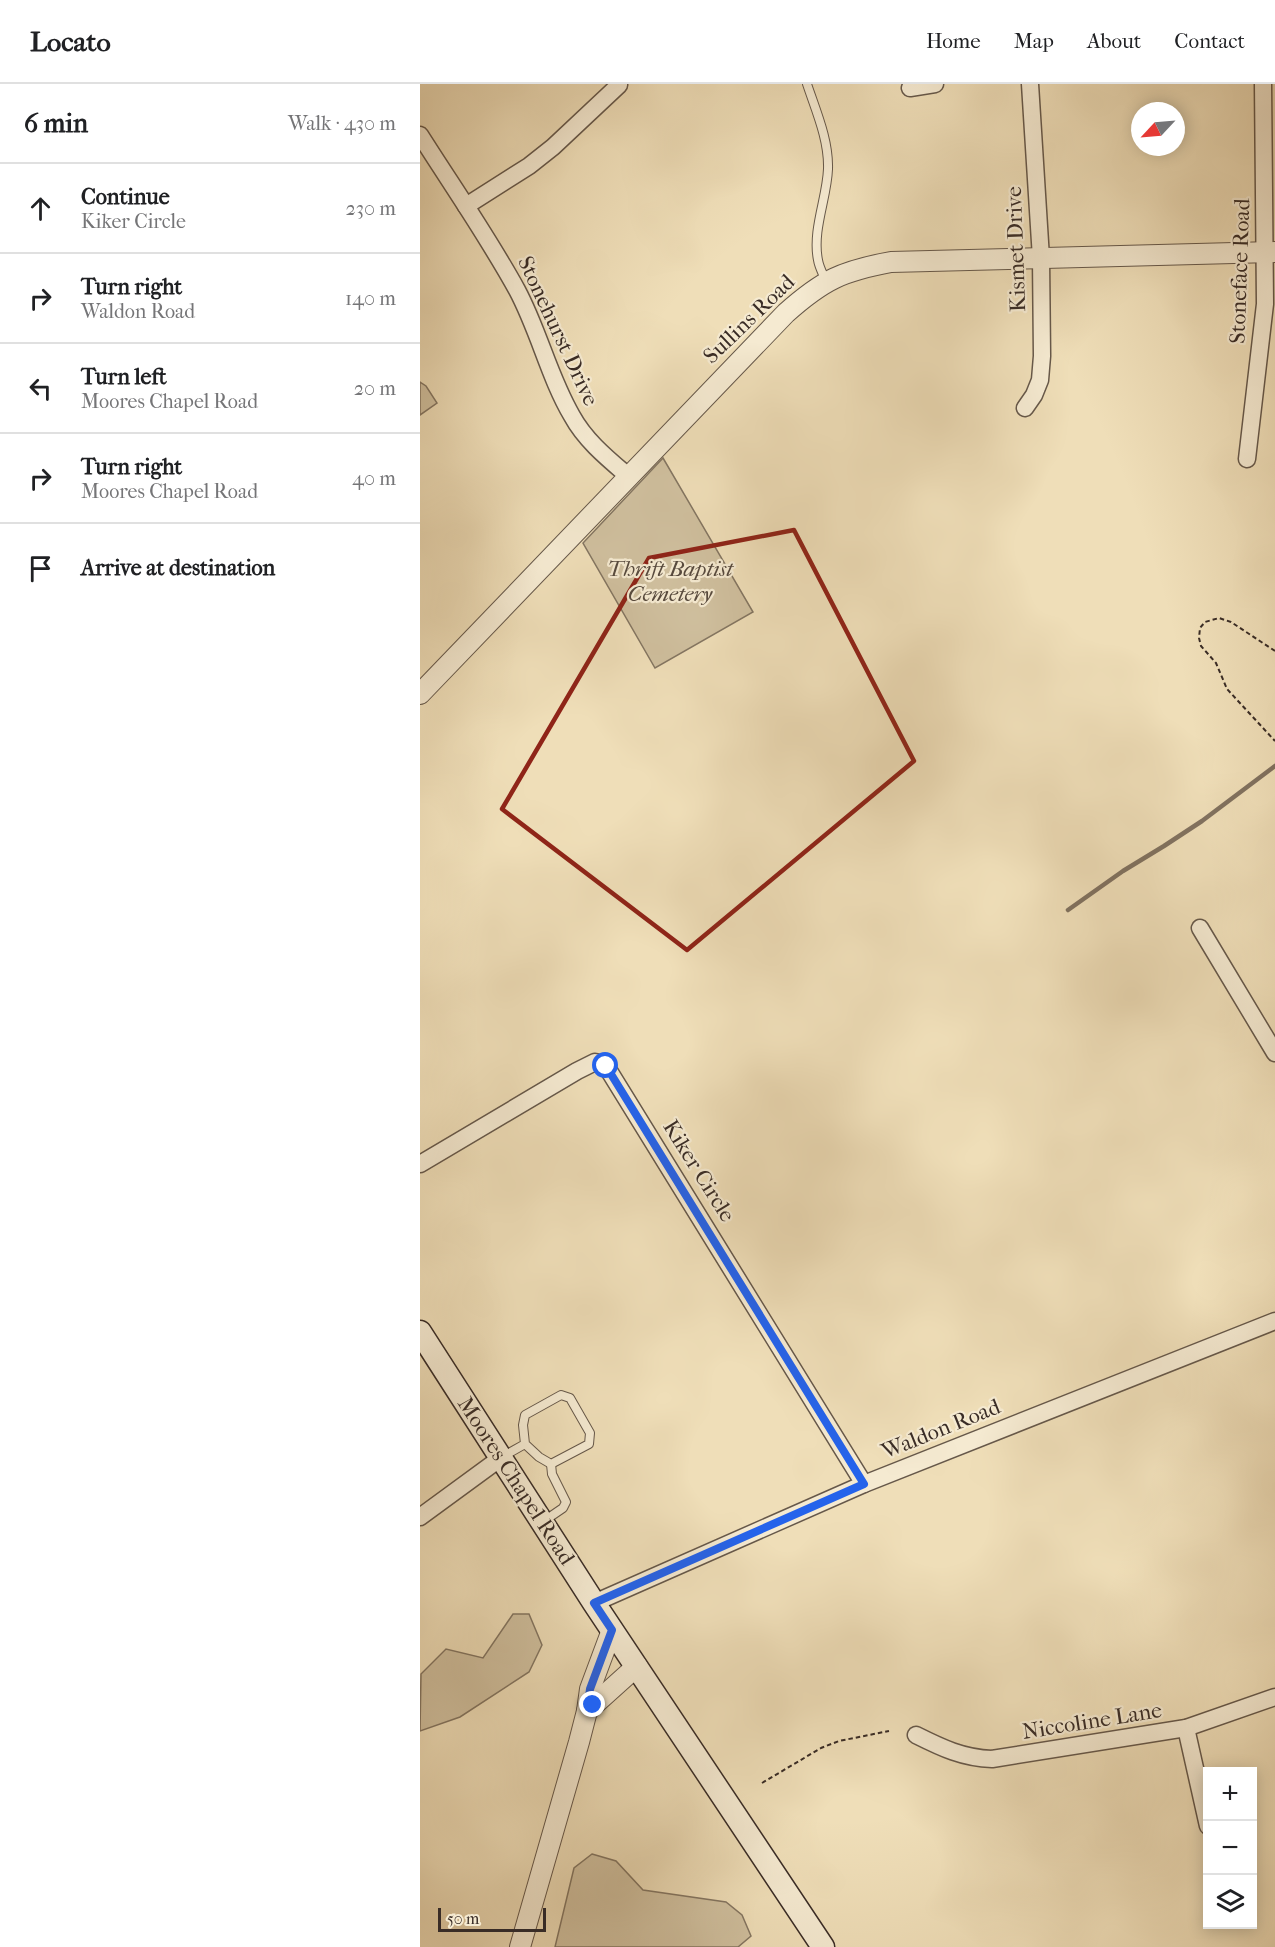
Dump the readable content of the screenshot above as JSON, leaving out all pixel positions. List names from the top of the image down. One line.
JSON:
{"streets":{"main road":["Moores Chapel Road"],"street":["Kismet Drive","Stoneface Road","Sullins Road","Stonehurst Drive","Kiker Circle","Waldon Road","Niccoline Lane"]},"crossings":[["Kismet Drive","Sullins Road"],["Stoneface Road","Sullins Road"],["Sullins Road","Stonehurst Drive"],["Kiker Circle","Waldon Road"],["Waldon Road","Moores Chapel Road"]],"parks":["Thrift Baptist Cemetery"],"scale_bar":"50 m","north":"bottom left","page":{"header":"Locato","nav":["Home","Map","About","Contact"],"heading":["6 min","Walk · 430 m"],"list":[["Continue","Kiker Circle","230 m"],["Turn right","Waldon Road","140 m"],["Turn left","Moores Chapel Road","20 m"],["Turn right","Moores Chapel Road","40 m"],"Arrive at destination"],"map_buttons":["+","−"],"scale":"50 m"}}
